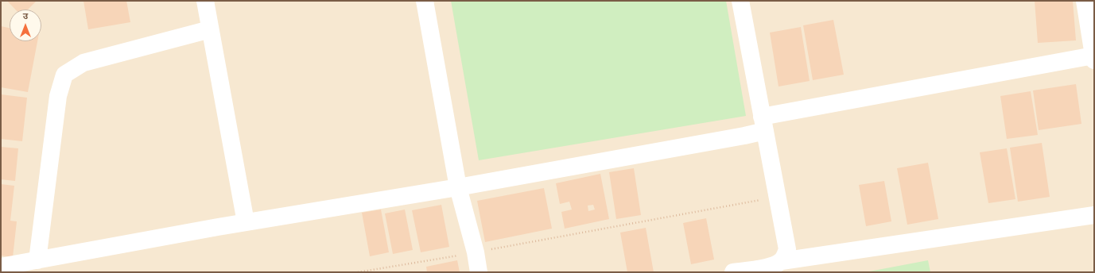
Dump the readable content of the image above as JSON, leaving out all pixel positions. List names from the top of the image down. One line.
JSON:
{"north":"top"}
